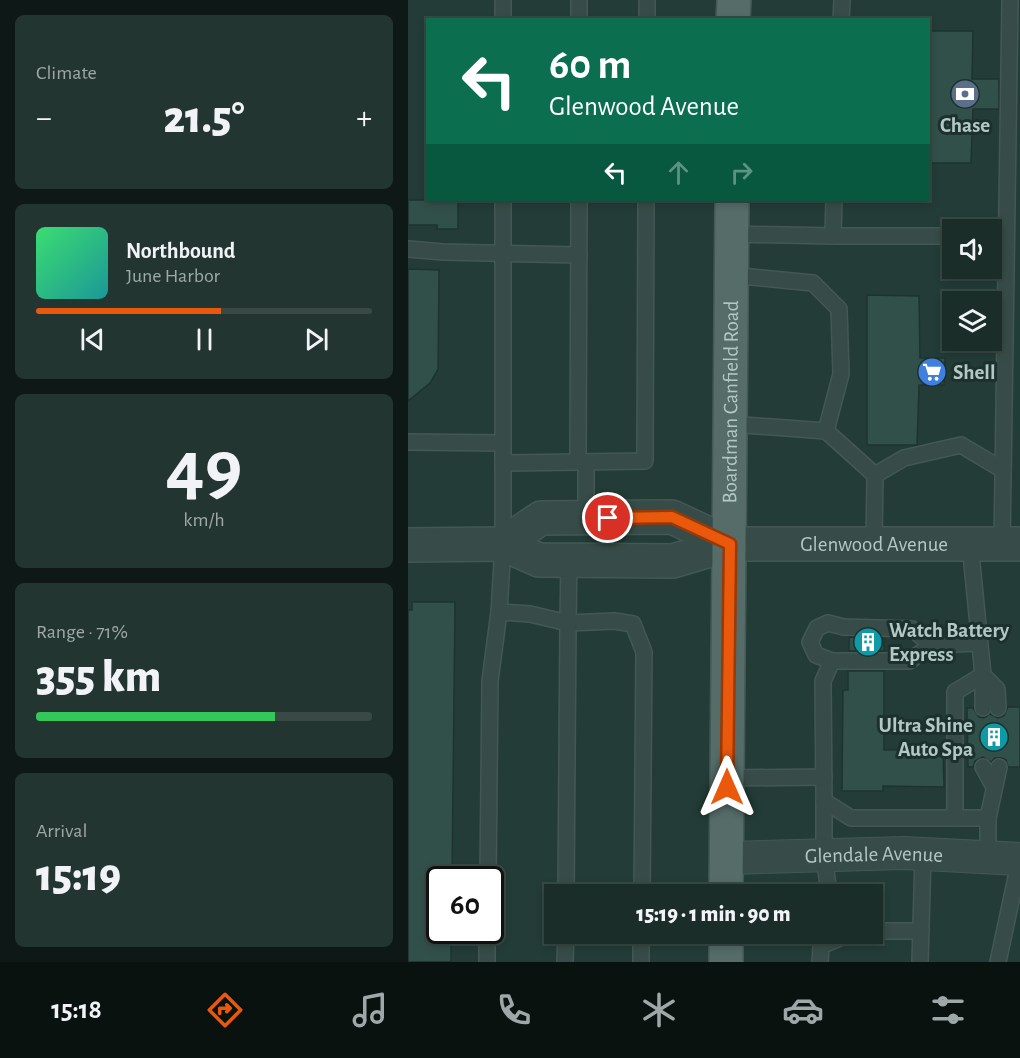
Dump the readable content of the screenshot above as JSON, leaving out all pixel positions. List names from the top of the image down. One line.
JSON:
{"streets":{"main road":["Boardman Canfield Road"],"street":["Glenwood Avenue","Glendale Avenue"]},"crossings":[["Boardman Canfield Road","Glenwood Avenue"],["Boardman Canfield Road","Glendale Avenue"]],"places":{"bank":["Chase"],"supermarket":["Shell"],"building":["Watch Battery Express","Ultra Shine Auto Spa"]},"page":{"tile":["Climate",["49","km/h"],["Range · 71%","355 km"],["Arrival","15:19"]],"turn":["60 m","Glenwood Avenue"],"heat":["−","21.5°","+"],"song":["Northbound","June Harbor"],"limit":"60","trip":"15:19 · 1 min · 90 m","tabs":"15:18"}}
